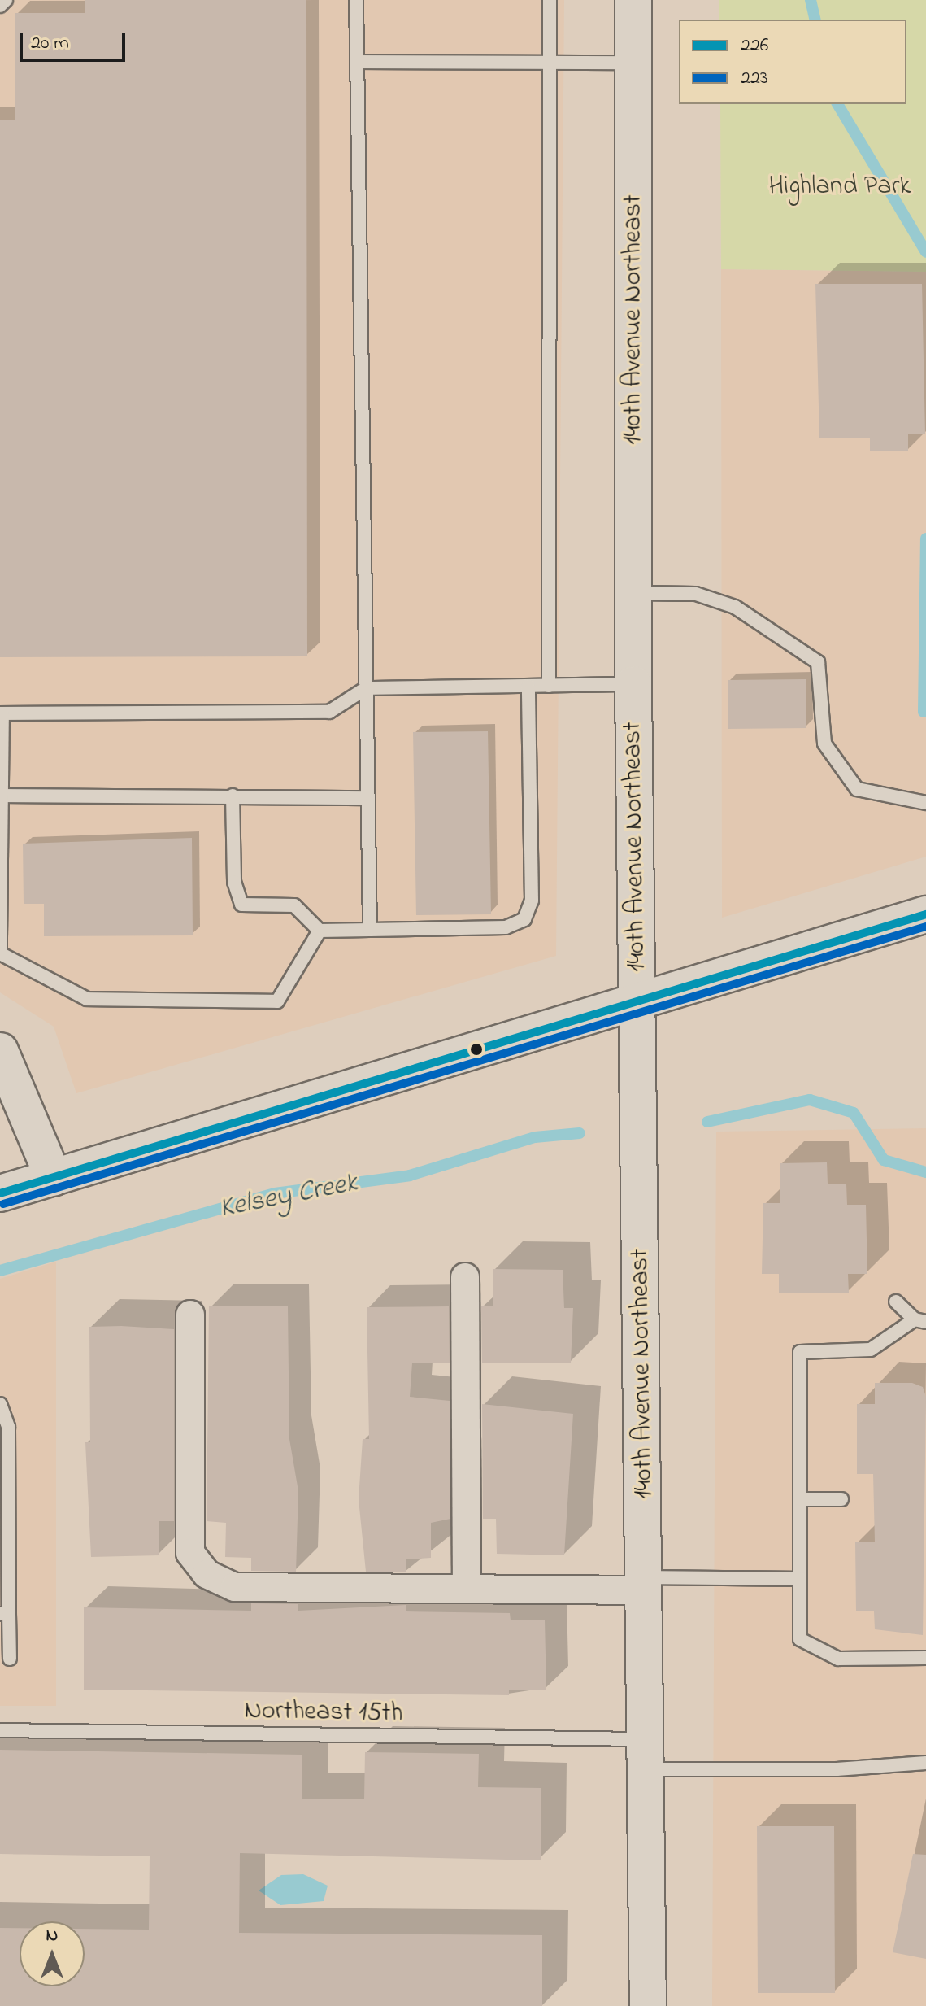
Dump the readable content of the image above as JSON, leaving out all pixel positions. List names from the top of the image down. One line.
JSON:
{"streets":{"main road":["140th Avenue Northeast"],"lane":["Northeast 15th"]},"crossings":[["140th Avenue Northeast","Northeast 15th"]],"water":["Kelsey Creek"],"parks":["Highland Park"],"lines":["transit line 226","transit line 223"],"legend":["226","223"],"scale_bar":"20 m","north":"top"}
